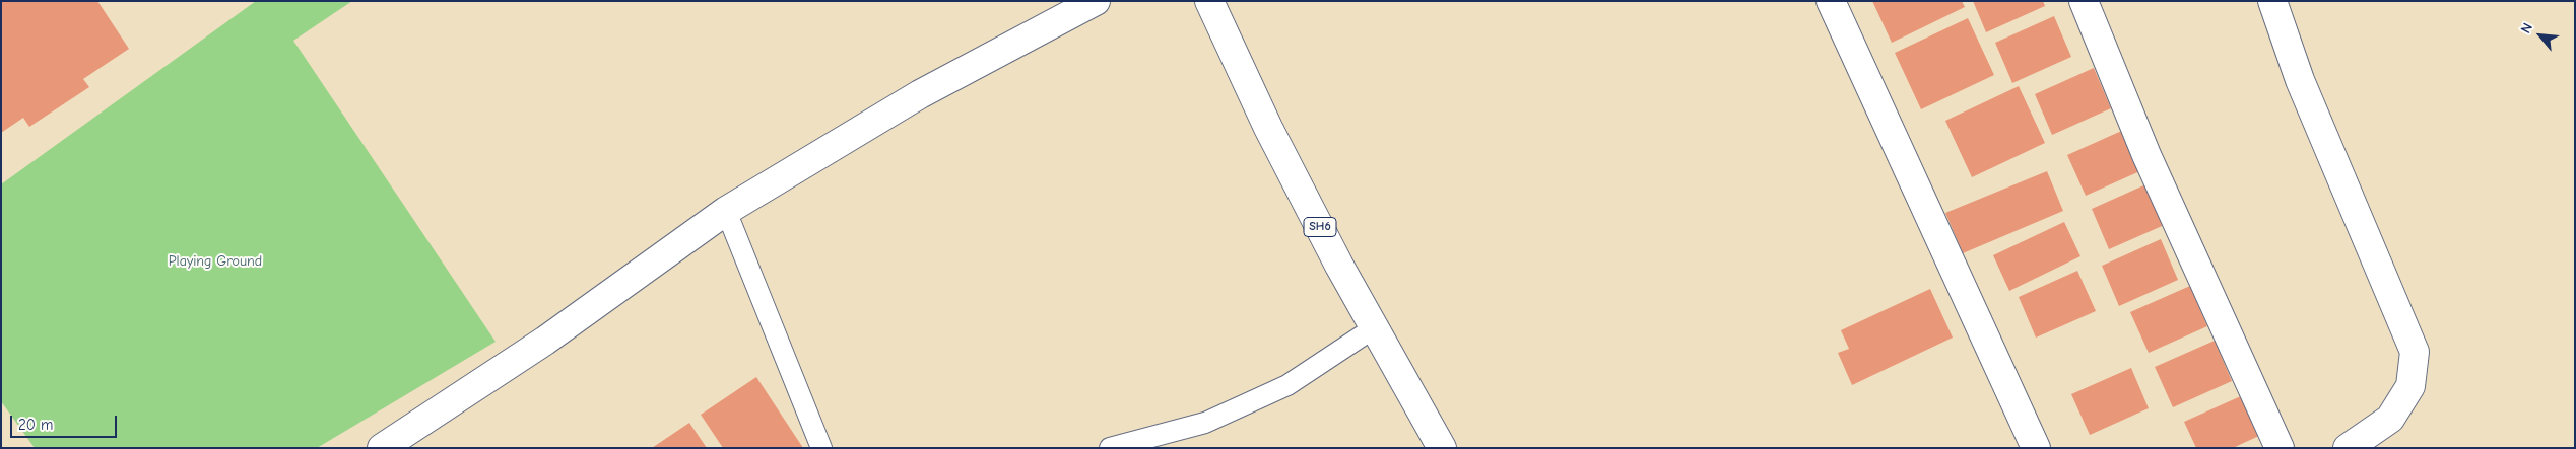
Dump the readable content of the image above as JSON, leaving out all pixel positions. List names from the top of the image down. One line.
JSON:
{"streets":{"street":["SH6"]},"parks":["Playing Ground"],"scale_bar":"20 m","north":"top left"}
